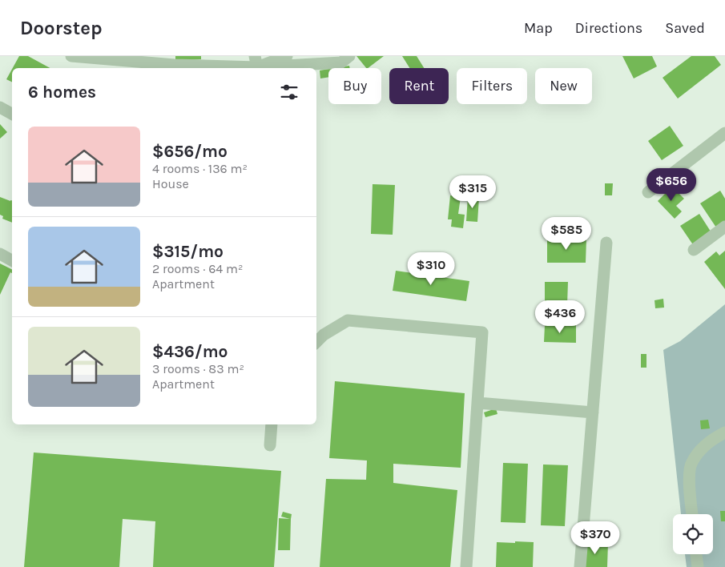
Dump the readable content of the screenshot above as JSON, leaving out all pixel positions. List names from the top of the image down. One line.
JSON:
{"page":{"header":"Doorstep","nav":["Map","Directions","Saved"],"chip":["Buy","Rent","Filters","New"],"heading":"6 homes","list":[{"name":"$656/mo","note":"4 rooms · 136 m² · House"},{"name":"$315/mo","note":"2 rooms · 64 m² · Apartment"},{"name":"$436/mo","note":"3 rooms · 83 m² · Apartment"}],"price":["$656","$315","$585","$310","$436","$370"]}}
